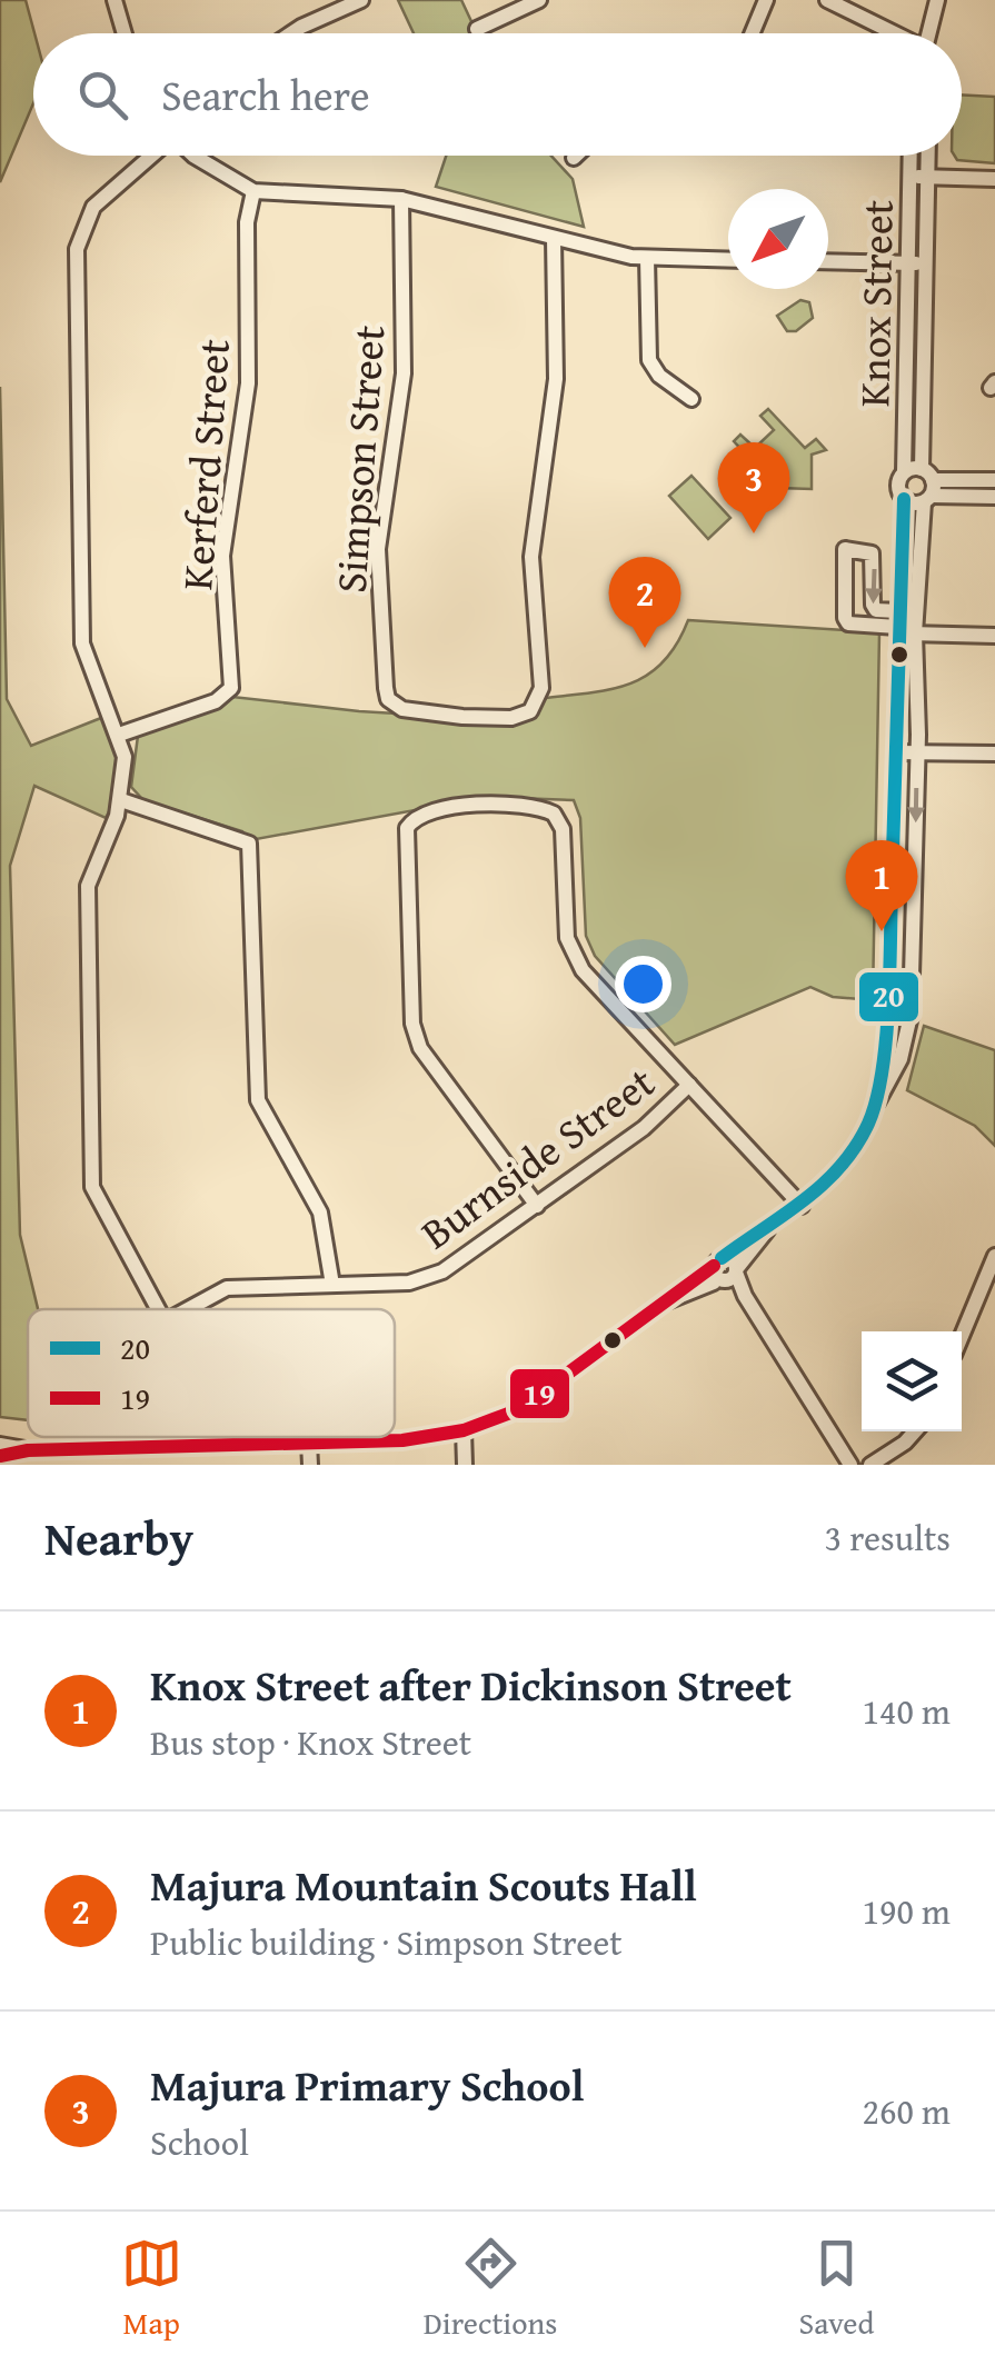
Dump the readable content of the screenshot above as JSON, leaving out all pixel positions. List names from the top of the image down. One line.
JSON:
{"streets":{"street":["Knox Street","Simpson Street","Kerferd Street","Burnside Street"]},"lines":["transit line 20","transit line 19"],"legend":["20","19"],"north":"bottom left","page":{"search":"Search here","pins":["3","2","1"],"heading":["Nearby","3 results"],"list":[{"mark":"1","name":"Knox Street after Dickinson Street","note":"Bus stop · Knox Street","value":"140 m"},{"mark":"2","name":"Majura Mountain Scouts Hall","note":"Public building · Simpson Street","value":"190 m"},{"mark":"3","name":"Majura Primary School","note":"School","value":"260 m"}],"nav":["Map","Directions","Saved"]}}
